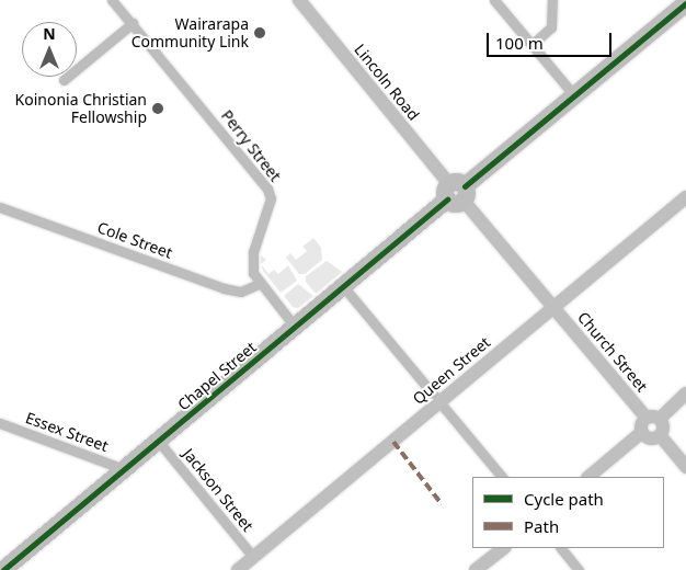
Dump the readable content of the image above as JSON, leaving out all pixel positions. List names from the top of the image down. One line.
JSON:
{"streets":{"highway":["Chapel Street"],"street":["Lincoln Road","Perry Street","Cole Street","Church Street","Queen Street","Essex Street","Jackson Street"]},"crossings":[["Lincoln Road","Church Street"],["Lincoln Road","Queen Street"],["Lincoln Road","Chapel Street"],["Perry Street","Cole Street"],["Perry Street","Chapel Street"],["Church Street","Queen Street"],["Queen Street","Jackson Street"],["Chapel Street","Essex Street"],["Chapel Street","Jackson Street"]],"places":["Wairarapa Community Link","Koinonia Christian Fellowship"],"legend":["Cycle path","Path"],"scale_bar":"100 m","north":"top"}
